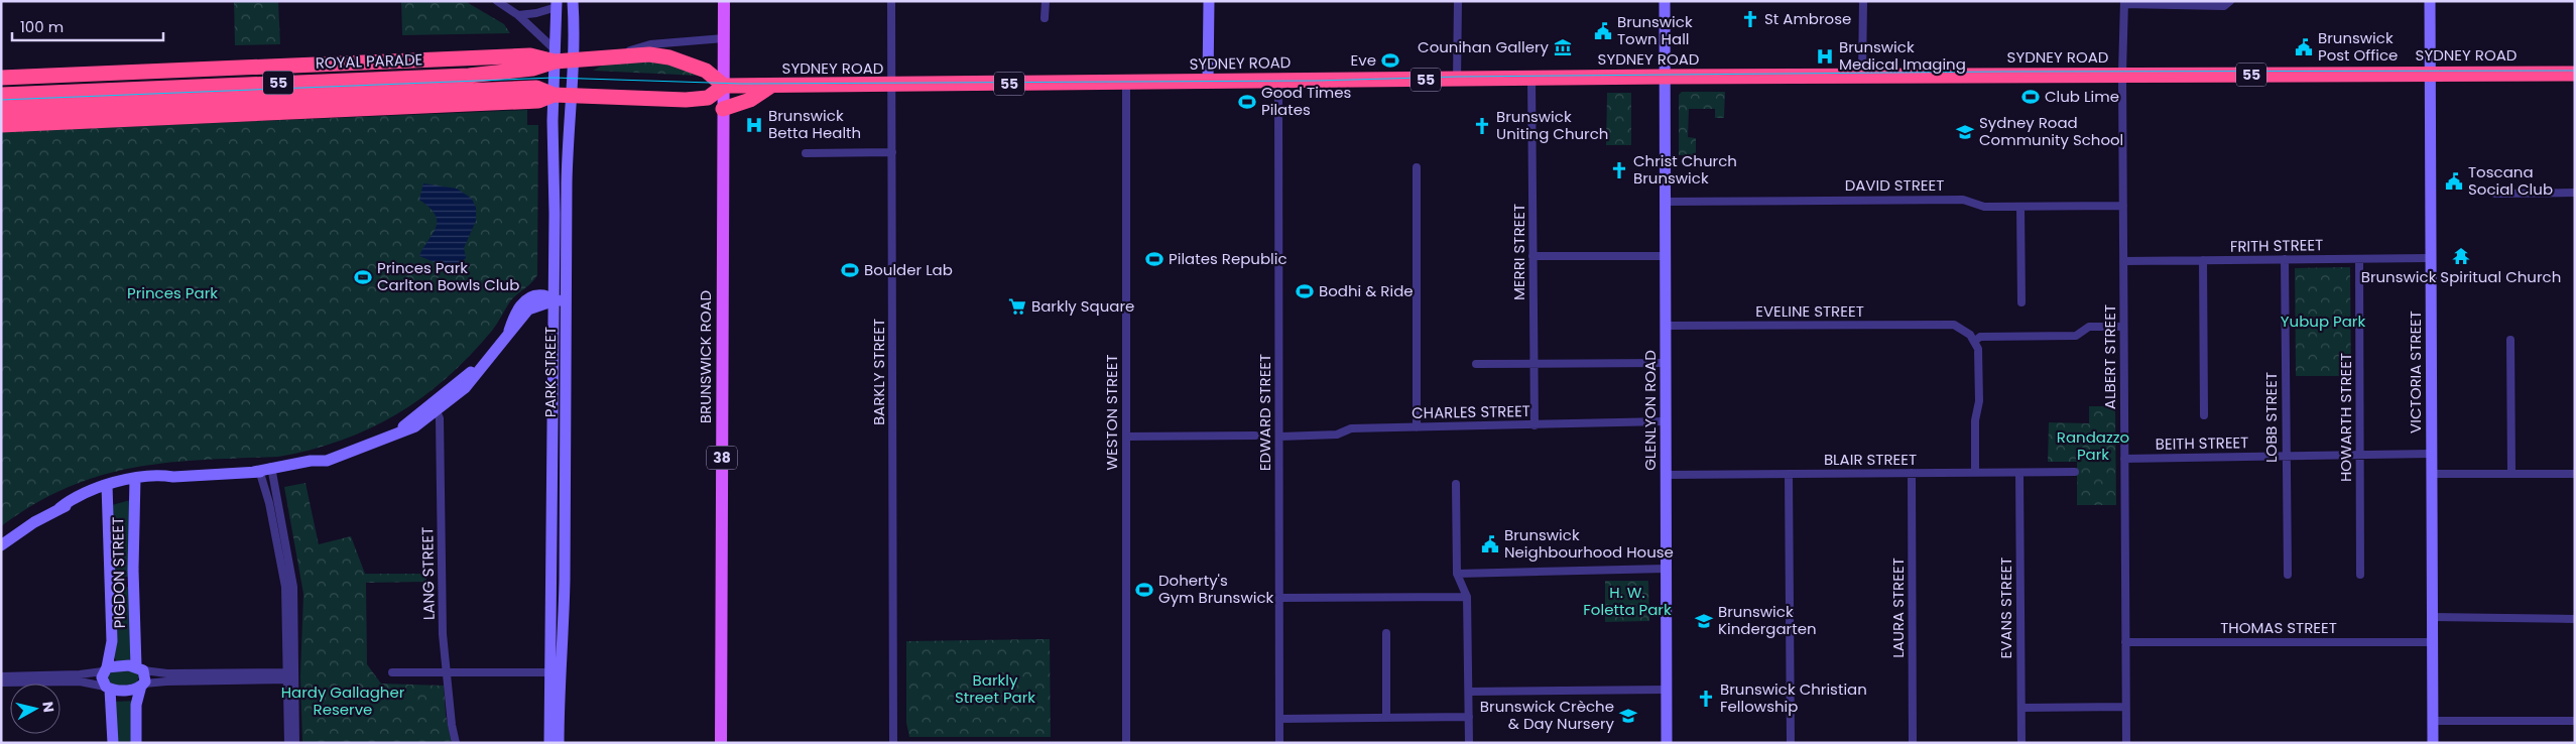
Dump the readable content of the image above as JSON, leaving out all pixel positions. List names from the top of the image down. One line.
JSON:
{"streets":{"highway":["SYDNEY ROAD","ROYAL PARADE","55"],"main road":["BRUNSWICK ROAD","38"],"street":["DAVID STREET","FRITH STREET","MERRI STREET","EVELINE STREET","ALBERT STREET","PARK STREET","BARKLY STREET","VICTORIA STREET","GLENLYON ROAD","WESTON STREET","EDWARD STREET","CHARLES STREET","LOBB STREET","HOWARTH STREET","BEITH STREET","BLAIR STREET","PIGDON STREET","LANG STREET","LAURA STREET","EVANS STREET","THOMAS STREET"]},"crossings":[["SYDNEY ROAD","ROYAL PARADE"],["SYDNEY ROAD","55"],["SYDNEY ROAD","MERRI STREET"],["SYDNEY ROAD","BRUNSWICK ROAD"],["SYDNEY ROAD","ALBERT STREET"],["SYDNEY ROAD","BARKLY STREET"],["SYDNEY ROAD","VICTORIA STREET"],["SYDNEY ROAD","GLENLYON ROAD"],["SYDNEY ROAD","WESTON STREET"],["SYDNEY ROAD","EDWARD STREET"],["ROYAL PARADE","55"],["ROYAL PARADE","BRUNSWICK ROAD"],["ROYAL PARADE","PARK STREET"],["55","BRUNSWICK ROAD"],["55","PARK STREET"],["DAVID STREET","ALBERT STREET"],["DAVID STREET","GLENLYON ROAD"],["FRITH STREET","ALBERT STREET"],["FRITH STREET","VICTORIA STREET"],["FRITH STREET","LOBB STREET"],["FRITH STREET","HOWARTH STREET"],["MERRI STREET","CHARLES STREET"],["EVELINE STREET","GLENLYON ROAD"],["ALBERT STREET","BEITH STREET"],["ALBERT STREET","THOMAS STREET"],["VICTORIA STREET","BEITH STREET"],["VICTORIA STREET","THOMAS STREET"],["GLENLYON ROAD","CHARLES STREET"],["GLENLYON ROAD","BLAIR STREET"],["EDWARD STREET","CHARLES STREET"],["LOBB STREET","BEITH STREET"],["HOWARTH STREET","BEITH STREET"],["BLAIR STREET","LAURA STREET"],["BLAIR STREET","EVANS STREET"]],"parks":["Princes Park","Yubup Park","Randazzo Park","H. W. Foletta Park","Barkly Street Park","Hardy Gallagher Reserve"],"places":{"church":["St Ambrose","Brunswick Uniting Church","Christ Church Brunswick","Brunswick Christian Fellowship"],"public building":["Brunswick Town Hall","Brunswick Post Office","Toscana Social Club","Brunswick Neighbourhood House"],"museum":["Counihan Gallery"],"hospital":["Brunswick Medical Imaging","Brunswick Betta Health"],"sports":["Eve","Club Lime","Good Times Pilates","Pilates Republic","Boulder Lab","Princes Park Carlton Bowls Club","Bodhi & Ride","Doherty's Gym Brunswick"],"school or university":["Sydney Road Community School","Brunswick Kindergarten","Brunswick Crèche & Day Nursery"],"temple":["Brunswick Spiritual Church"],"supermarket":["Barkly Square"]},"scale_bar":"100 m","north":"right"}
